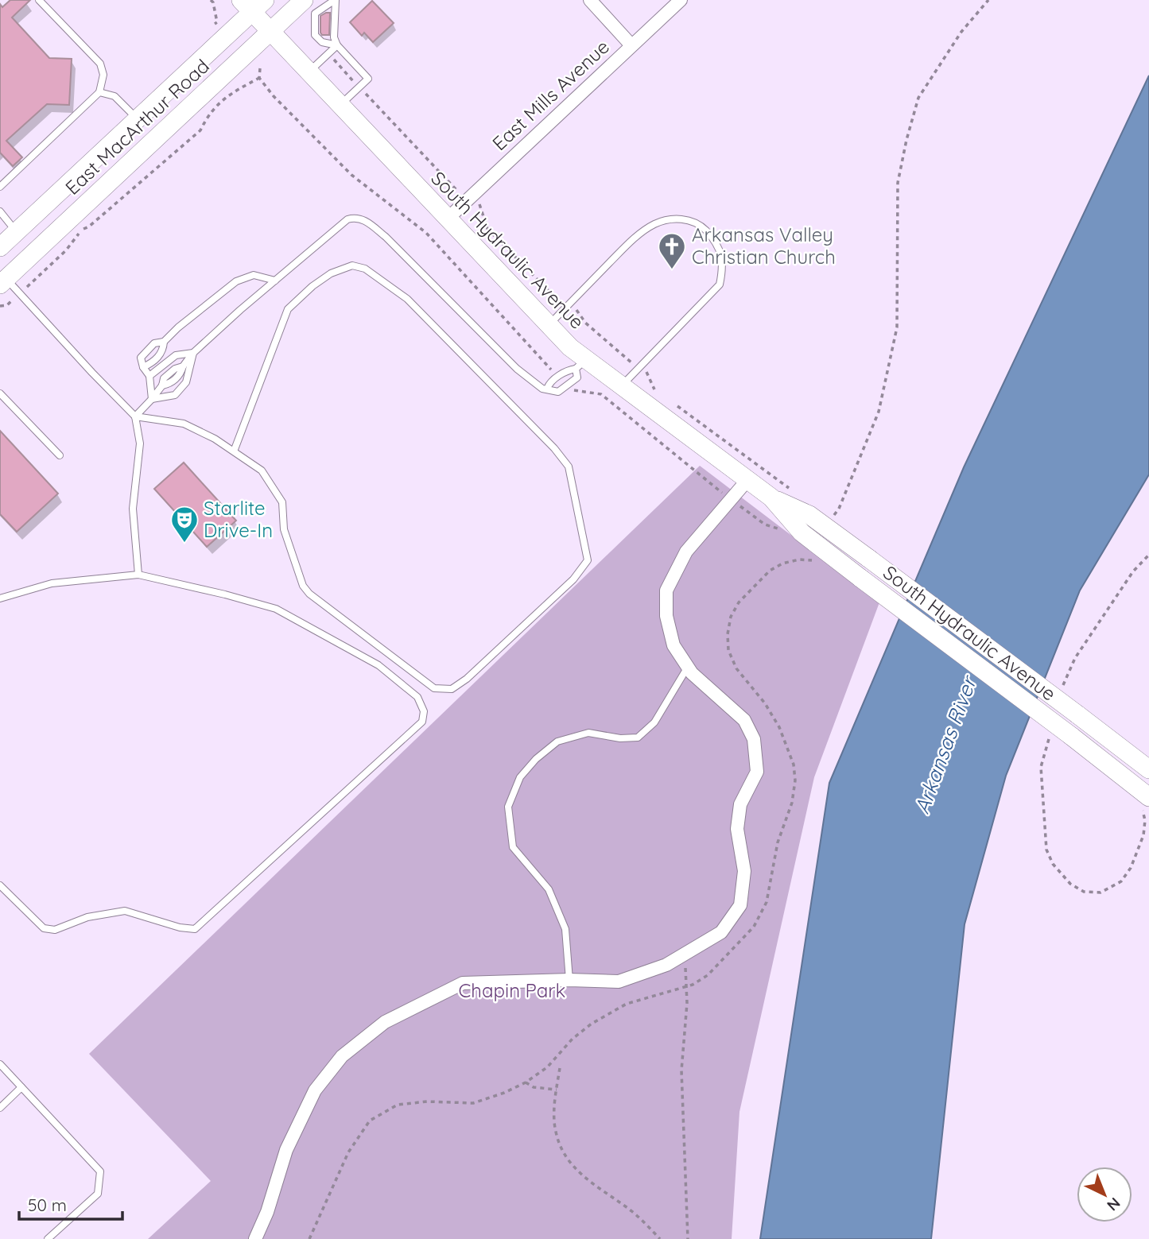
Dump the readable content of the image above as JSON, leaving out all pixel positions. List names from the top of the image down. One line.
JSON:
{"streets":{"street":["East Mills Avenue","East MacArthur Road","South Hydraulic Avenue"]},"crossings":[["East Mills Avenue","South Hydraulic Avenue"],["East MacArthur Road","South Hydraulic Avenue"]],"water":["Arkansas River"],"parks":["Chapin Park"],"places":{"church":["Arkansas Valley Christian Church"],"theatre":["Starlite Drive-In"]},"scale_bar":"50 m","north":"bottom right"}
